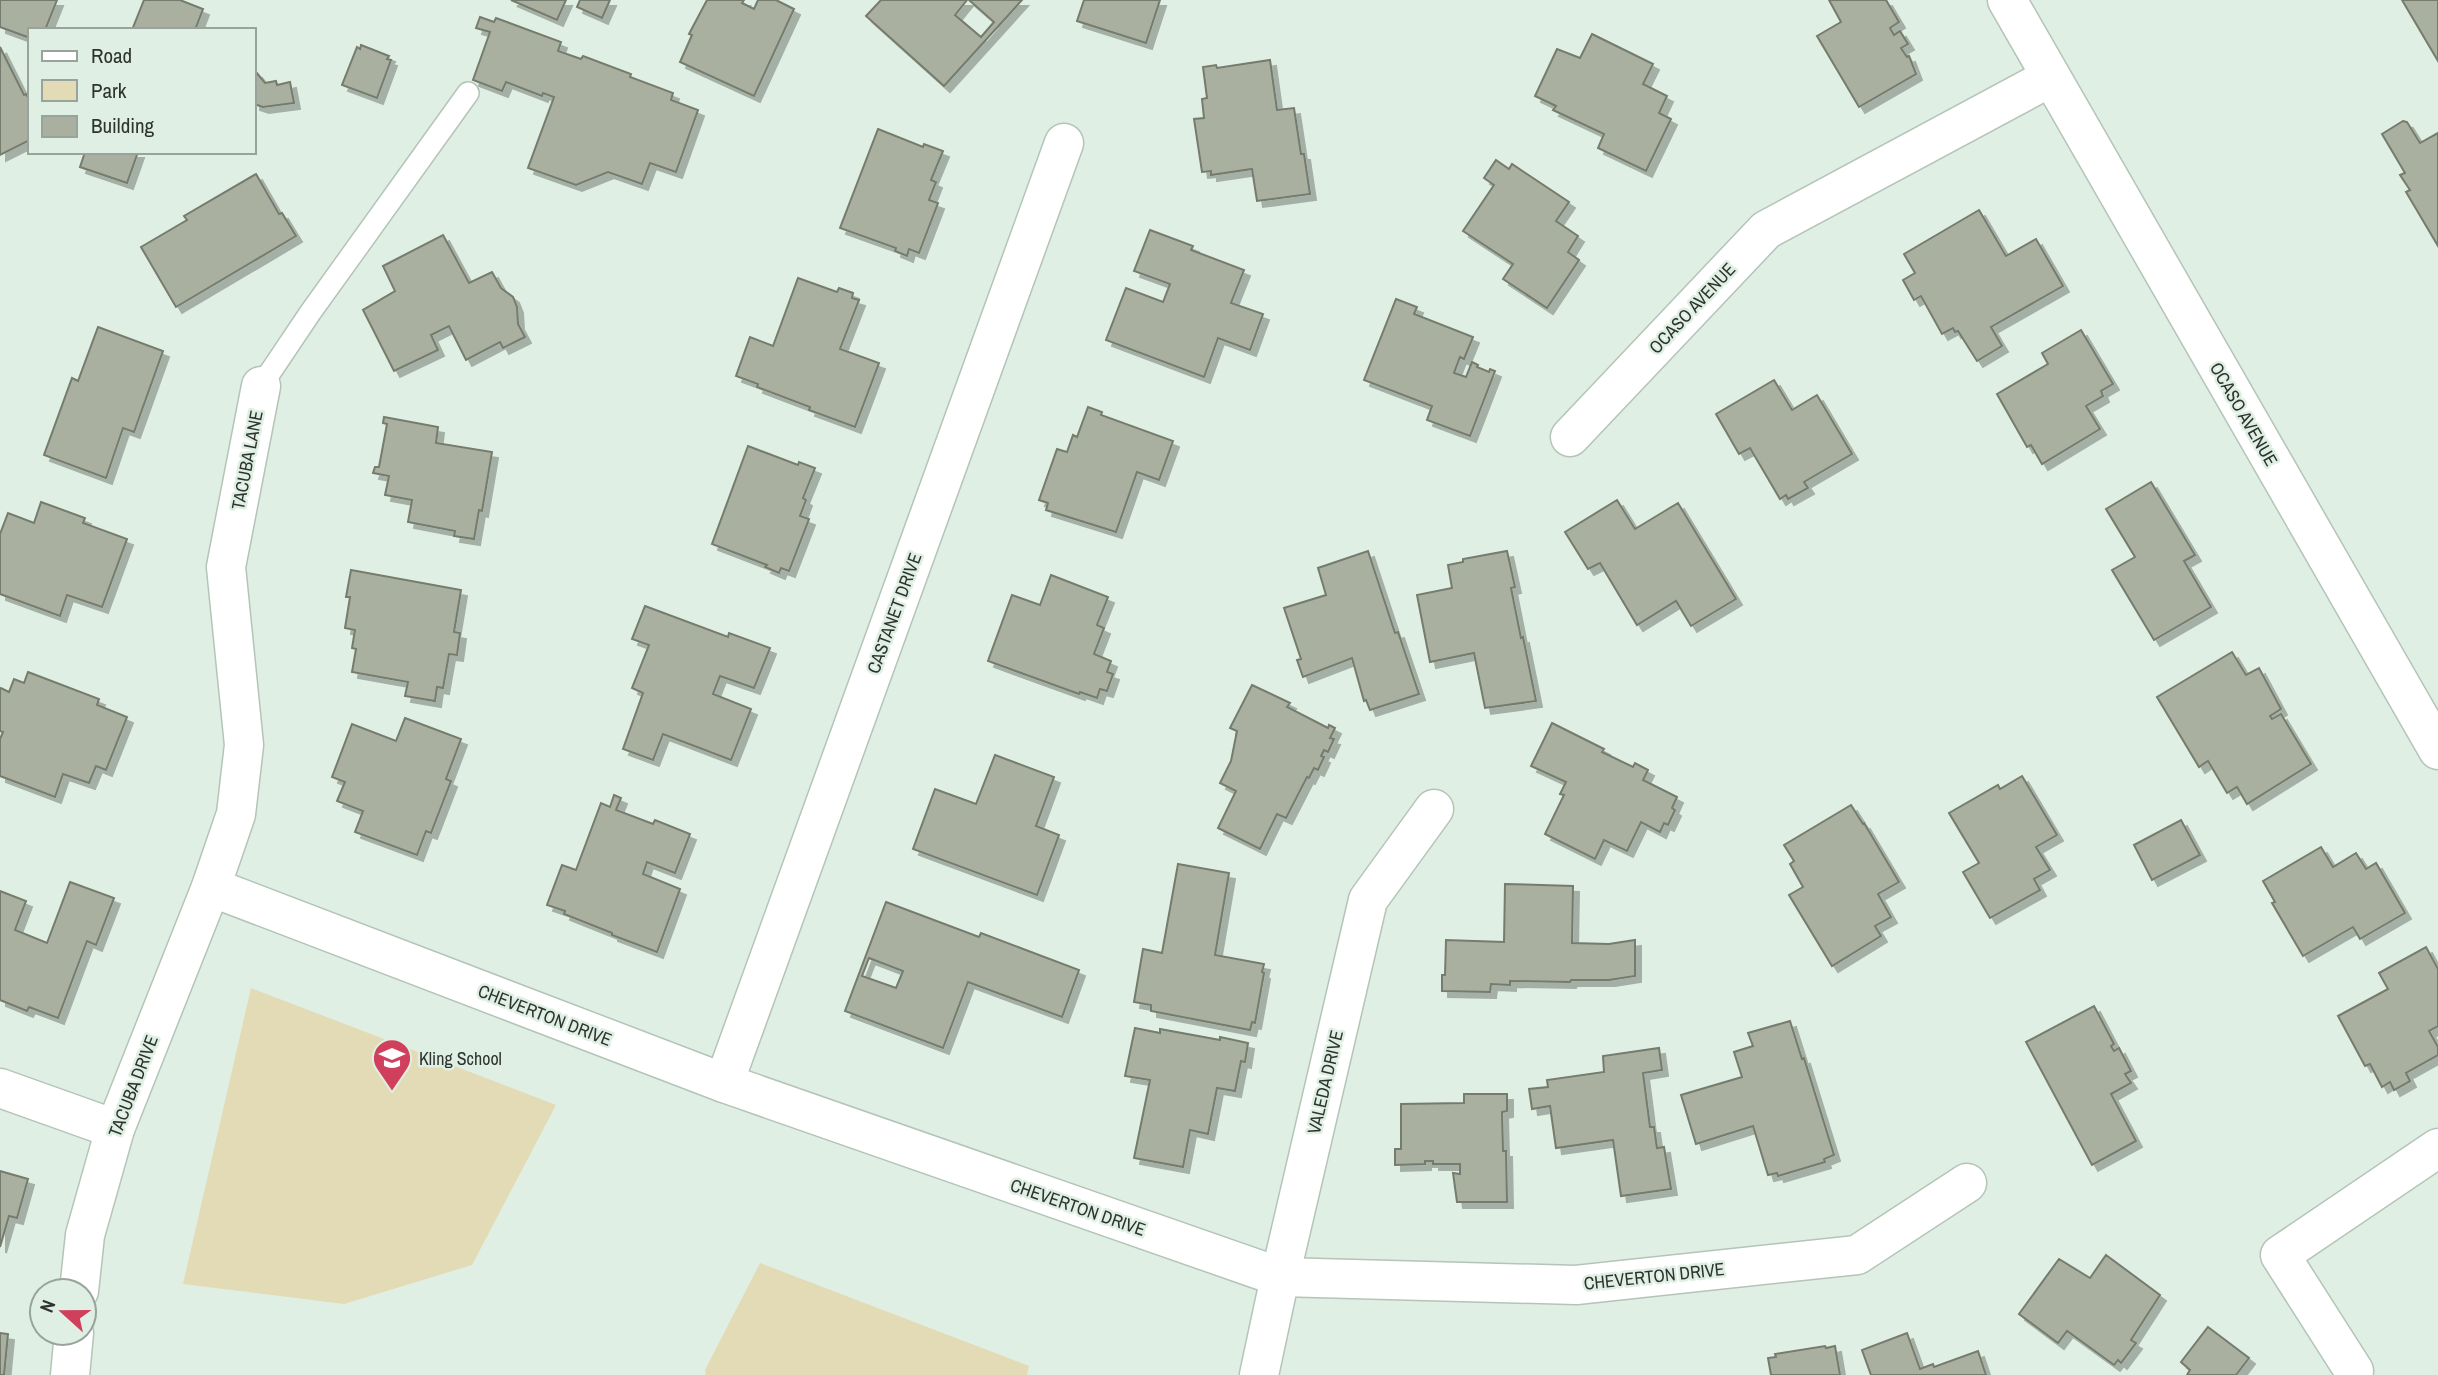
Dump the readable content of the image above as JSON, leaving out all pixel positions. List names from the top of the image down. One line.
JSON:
{"streets":{"street":["OCASO AVENUE","TACUBA LANE","CASTANET DRIVE","CHEVERTON DRIVE","VALEDA DRIVE","TACUBA DRIVE"]},"crossings":[["TACUBA LANE","CHEVERTON DRIVE"],["TACUBA LANE","TACUBA DRIVE"],["CASTANET DRIVE","CHEVERTON DRIVE"],["CHEVERTON DRIVE","VALEDA DRIVE"],["CHEVERTON DRIVE","TACUBA DRIVE"]],"places":{"school or university":["Kling School"]},"legend":["Road","Park","Building"],"north":"left"}
